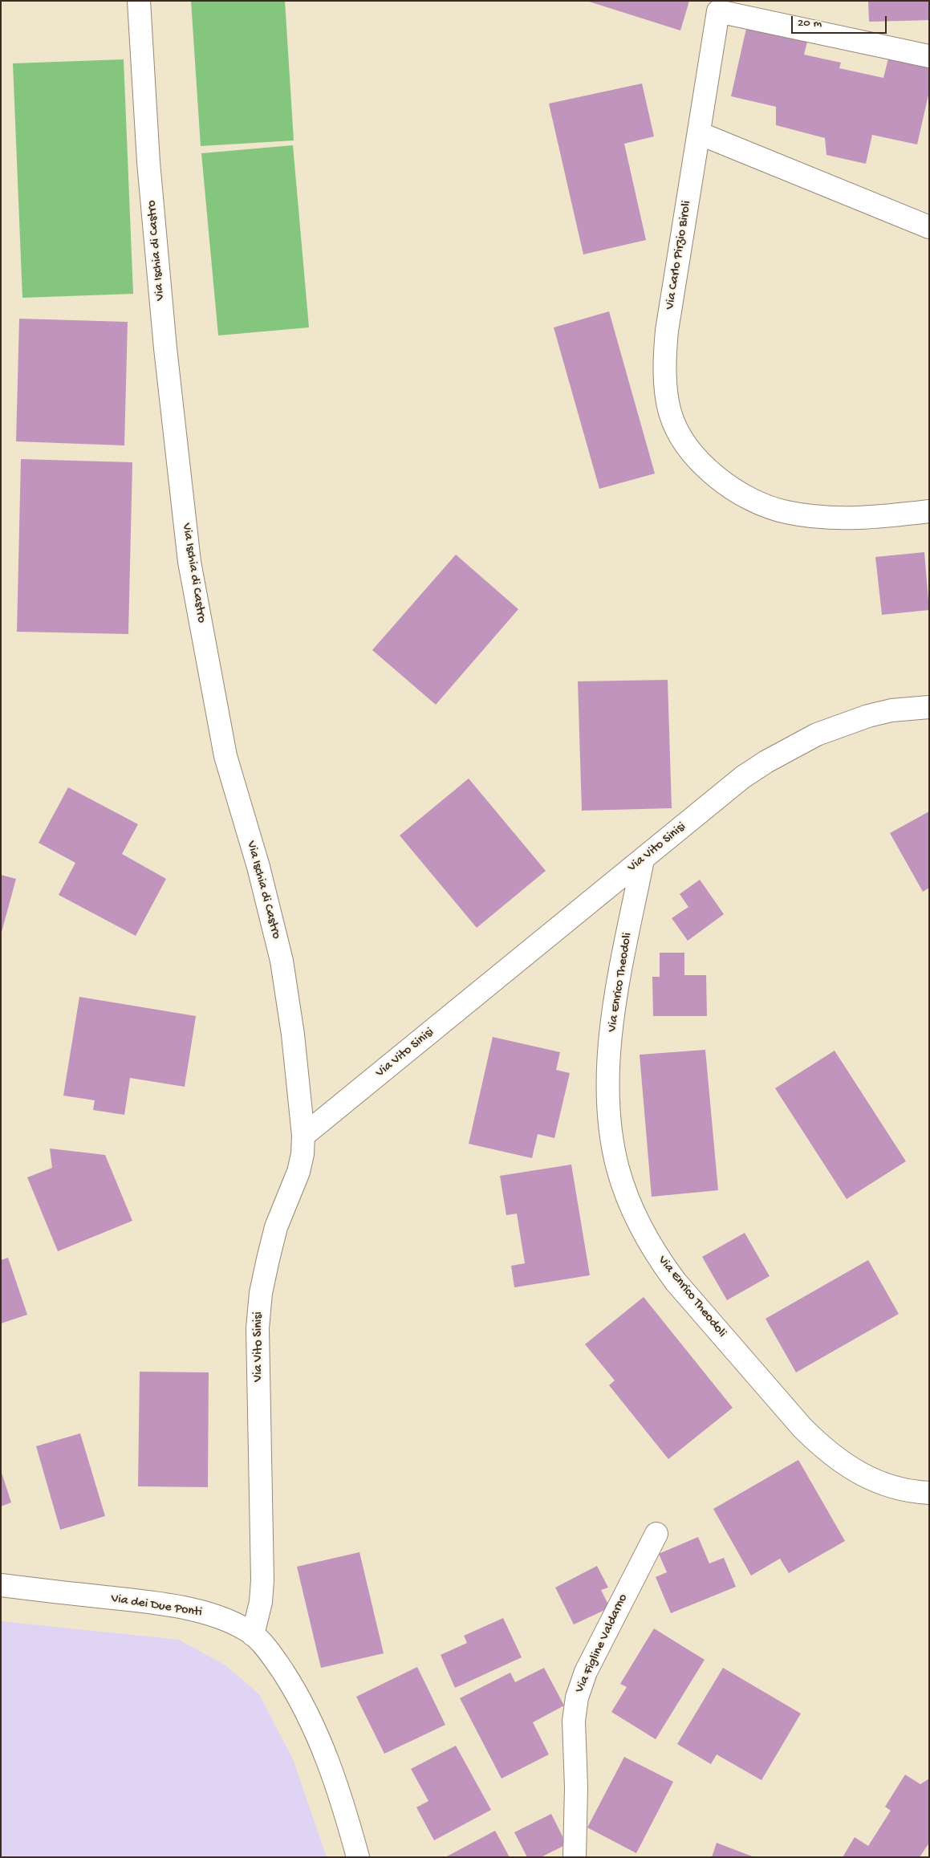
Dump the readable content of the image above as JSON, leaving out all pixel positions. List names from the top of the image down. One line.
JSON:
{"streets":{"street":["Via Ischia di Castro","Via Carlo Pirzio Biroli","Via Vito Sinisi","Via Enrico Theodoli","Via dei Due Ponti","Via Figline Valdarno"]},"crossings":[["Via Ischia di Castro","Via Vito Sinisi"],["Via Vito Sinisi","Via Enrico Theodoli"],["Via Vito Sinisi","Via dei Due Ponti"]],"scale_bar":"20 m"}
